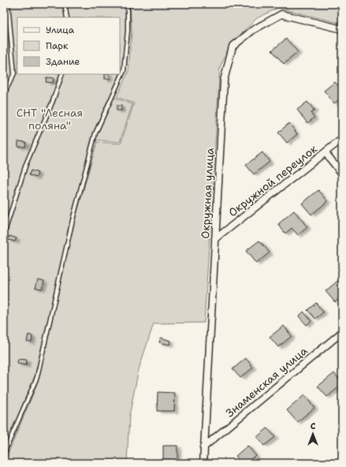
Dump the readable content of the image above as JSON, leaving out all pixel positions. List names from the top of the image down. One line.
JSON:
{"streets":{"street":["Окружной переулок","Окружная улица","Знаменская улица"]},"crossings":[["Окружной переулок","Окружная улица"],["Окружная улица","Знаменская улица"]],"parks":["СНТ \"Лесная поляна\""],"legend":["Улица","Парк","Здание"],"north":"top"}
